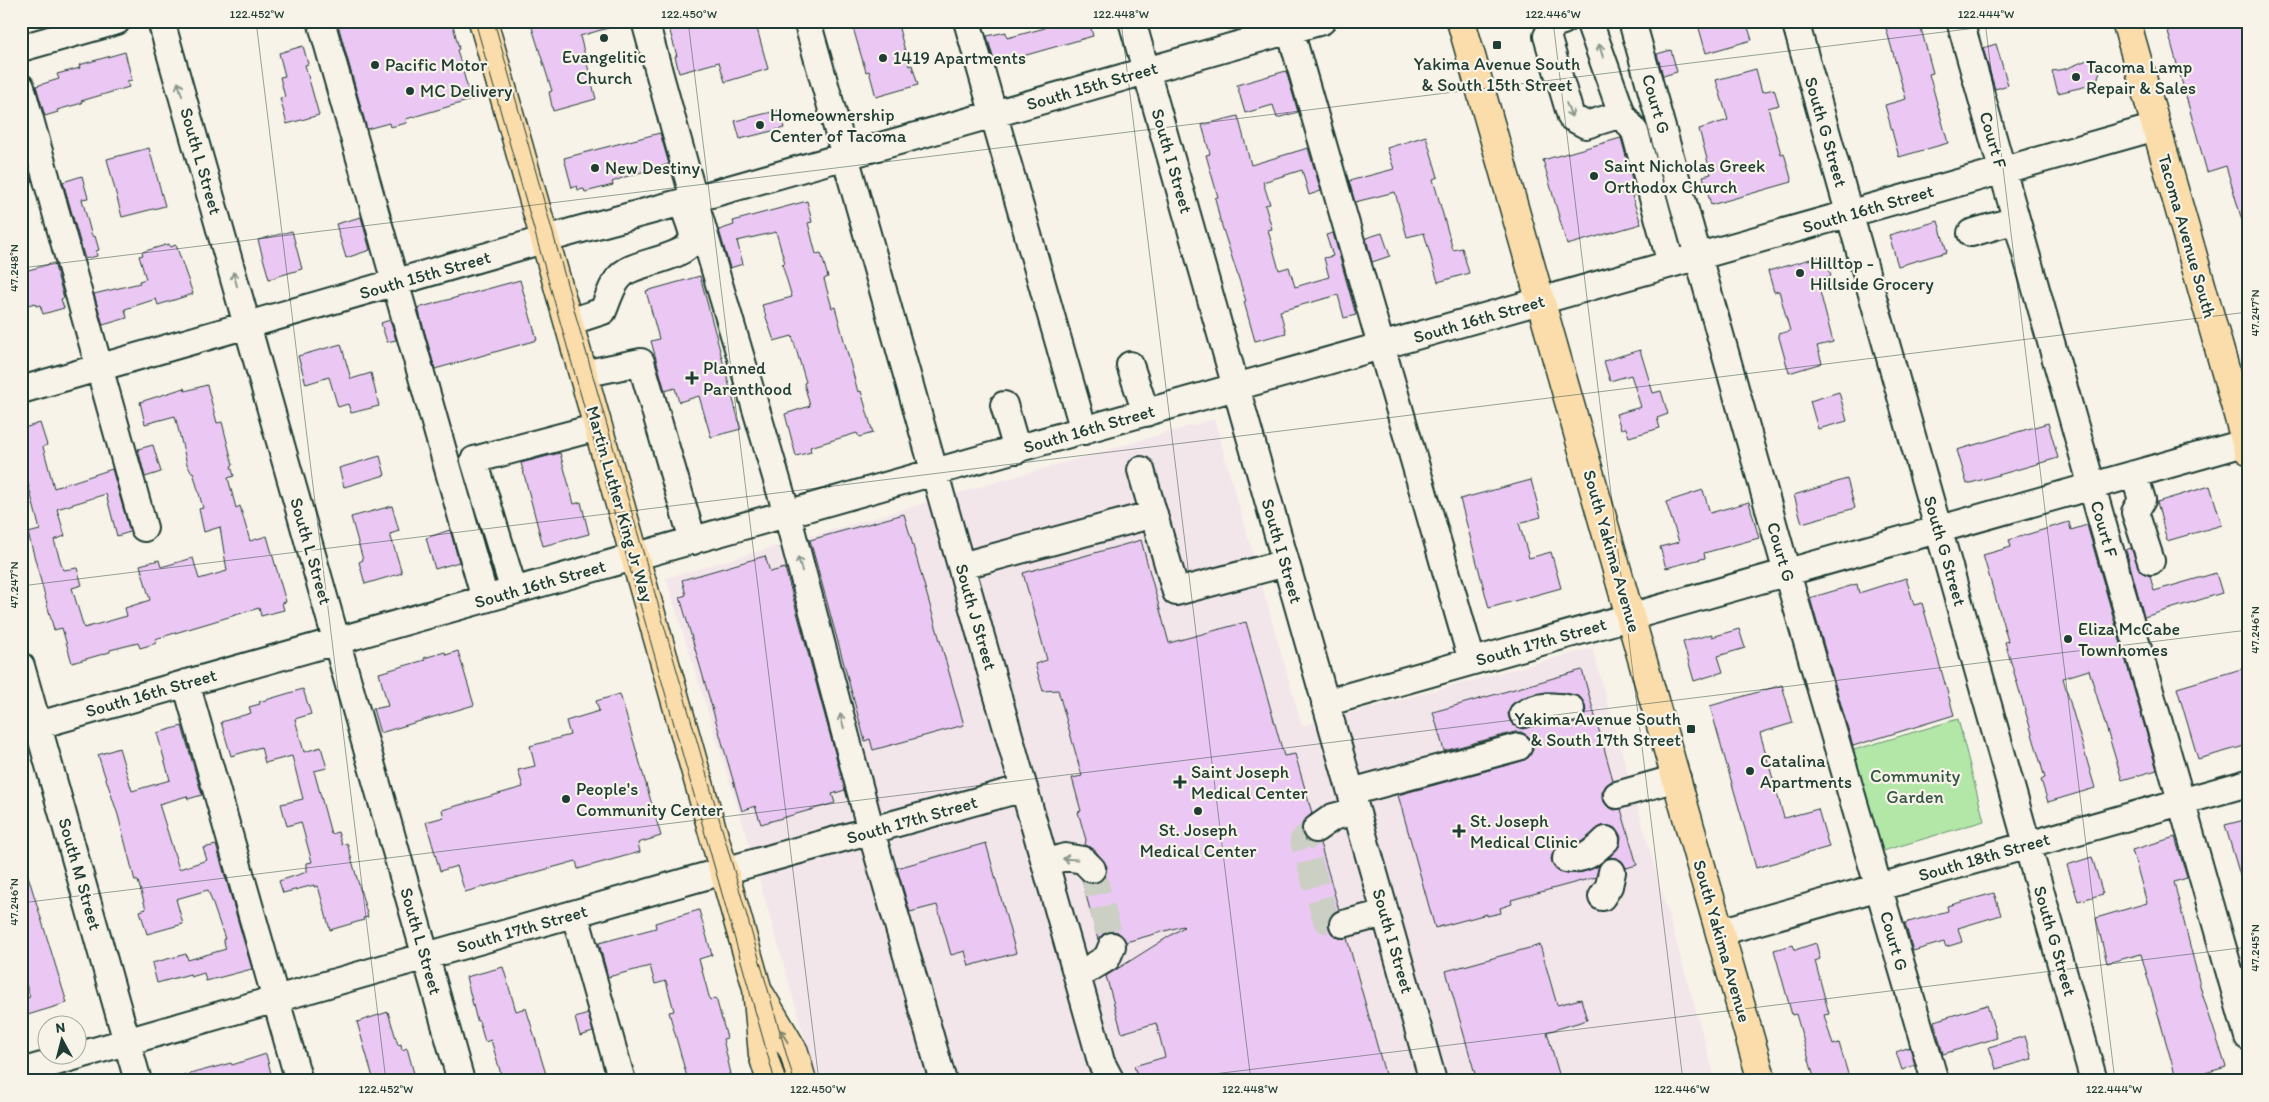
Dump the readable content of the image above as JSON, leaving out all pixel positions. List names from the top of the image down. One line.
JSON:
{"streets":{"main road":["Tacoma Avenue South","Martin Luther King Jr Way","South Yakima Avenue"],"street":["South 15th Street","Court G","South G Street","Court F","South L Street","South I Street","South 16th Street","South J Street","South 17th Street","South 18th Street","South M Street"]},"crossings":[["South 15th Street","South L Street"],["South 15th Street","South I Street"],["South 15th Street","Martin Luther King Jr Way"],["South 15th Street","South J Street"],["Court G","South 16th Street"],["Court G","South 17th Street"],["Court G","South 18th Street"],["South G Street","South 16th Street"],["South G Street","South 17th Street"],["South G Street","South 18th Street"],["Court F","South 16th Street"],["Court F","South 17th Street"],["Court F","South 18th Street"],["South L Street","South 16th Street"],["South L Street","South 17th Street"],["South I Street","South 16th Street"],["South I Street","South 17th Street"],["South 16th Street","Tacoma Avenue South"],["South 16th Street","Martin Luther King Jr Way"],["South 16th Street","South Yakima Avenue"],["South 16th Street","South J Street"],["South 16th Street","South M Street"],["Tacoma Avenue South","South 17th Street"],["Martin Luther King Jr Way","South 17th Street"],["South Yakima Avenue","South 17th Street"],["South Yakima Avenue","South 18th Street"],["South J Street","South 17th Street"],["South 17th Street","South M Street"]],"parks":["Community Garden"],"places":{"other":["Evangelitic Church","1419 Apartments","Pacific Motor","Tacoma Lamp Repair & Sales","MC Delivery","Homeownership Center of Tacoma","New Destiny","Saint Nicholas Greek Orthodox Church","Hilltop - Hillside Grocery","Eliza McCabe Townhomes","Catalina Apartments","People's Community Center","St. Joseph Medical Center"],"transit":["Yakima Avenue South & South 15th Street","Yakima Avenue South & South 17th Street"],"health":["Planned Parenthood","Saint Joseph Medical Center","St. Joseph Medical Clinic"]},"north":"top","coordinates":["122.452°W","122.450°W","122.448°W","122.446°W","122.444°W","47.248°N","47.247°N","47.246°N","47.245°N"]}
